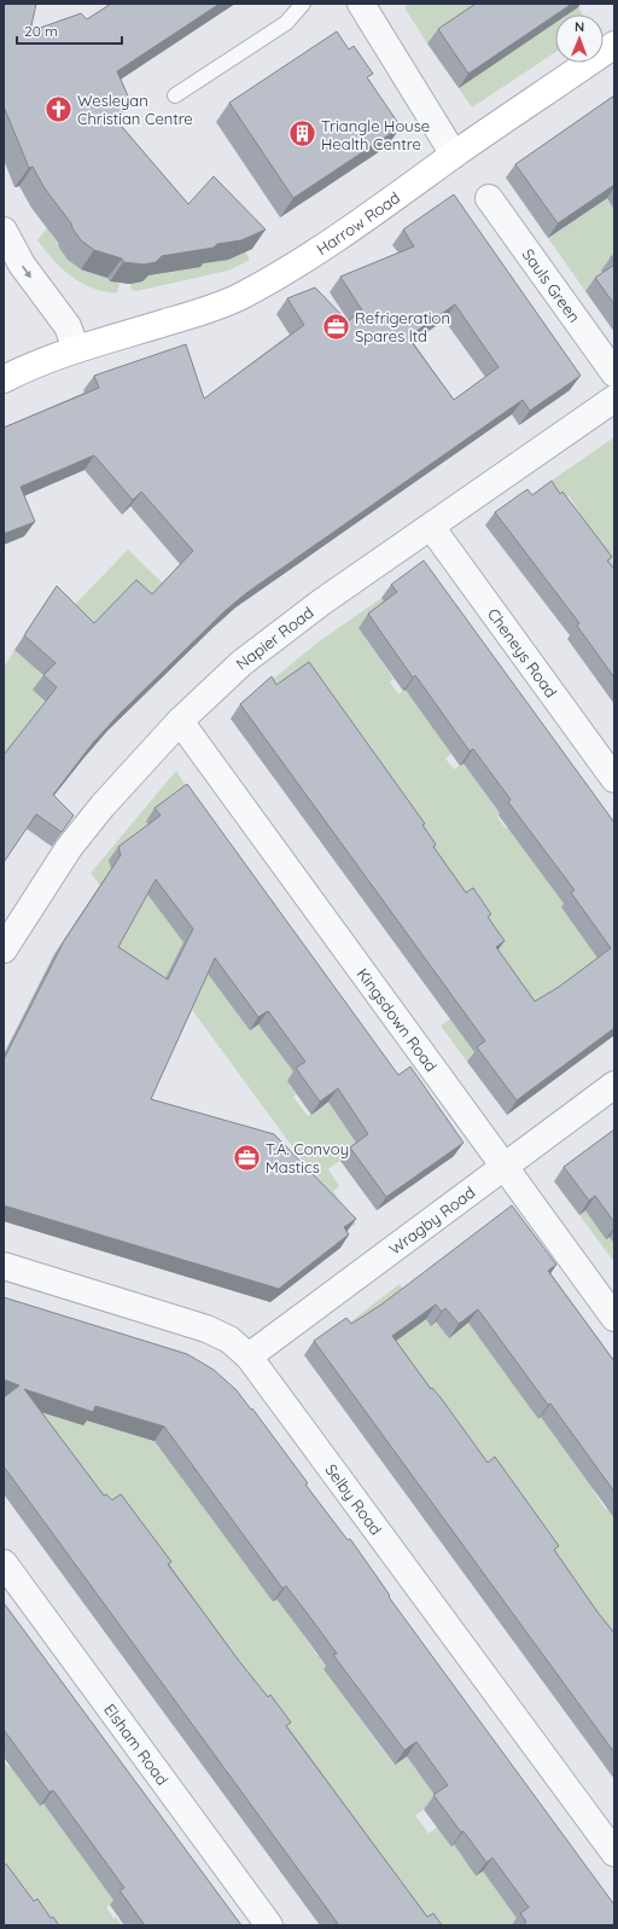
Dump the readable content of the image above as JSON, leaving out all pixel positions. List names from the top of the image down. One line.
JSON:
{"streets":{"main road":["Harrow Road"],"street":["Sauls Green","Napier Road","Cheneys Road","Kingsdown Road","Wragby Road","Selby Road","Elsham Road"]},"crossings":[["Napier Road","Cheneys Road"],["Napier Road","Kingsdown Road"],["Kingsdown Road","Wragby Road"],["Wragby Road","Selby Road"]],"places":{"church":["Wesleyan Christian Centre"],"building":["Triangle House Health Centre"],"office":["Refrigeration Spares ltd","T.A. Convoy Mastics"]},"scale_bar":"20 m","north":"top"}
